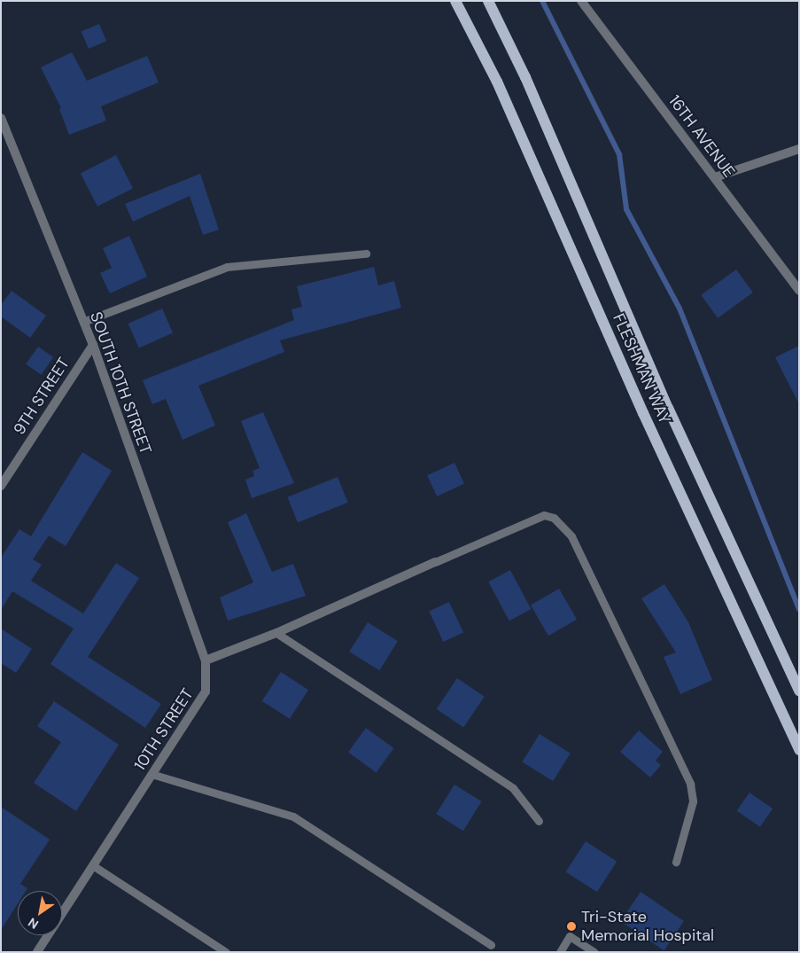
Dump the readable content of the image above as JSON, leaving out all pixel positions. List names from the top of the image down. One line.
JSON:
{"streets":{"main road":["FLESHMAN WAY"],"street":["16TH AVENUE","SOUTH 10TH STREET","9TH STREET","10TH STREET"]},"crossings":[["SOUTH 10TH STREET","9TH STREET"],["SOUTH 10TH STREET","10TH STREET"]],"places":["Tri-State Memorial Hospital"],"north":"bottom left"}
